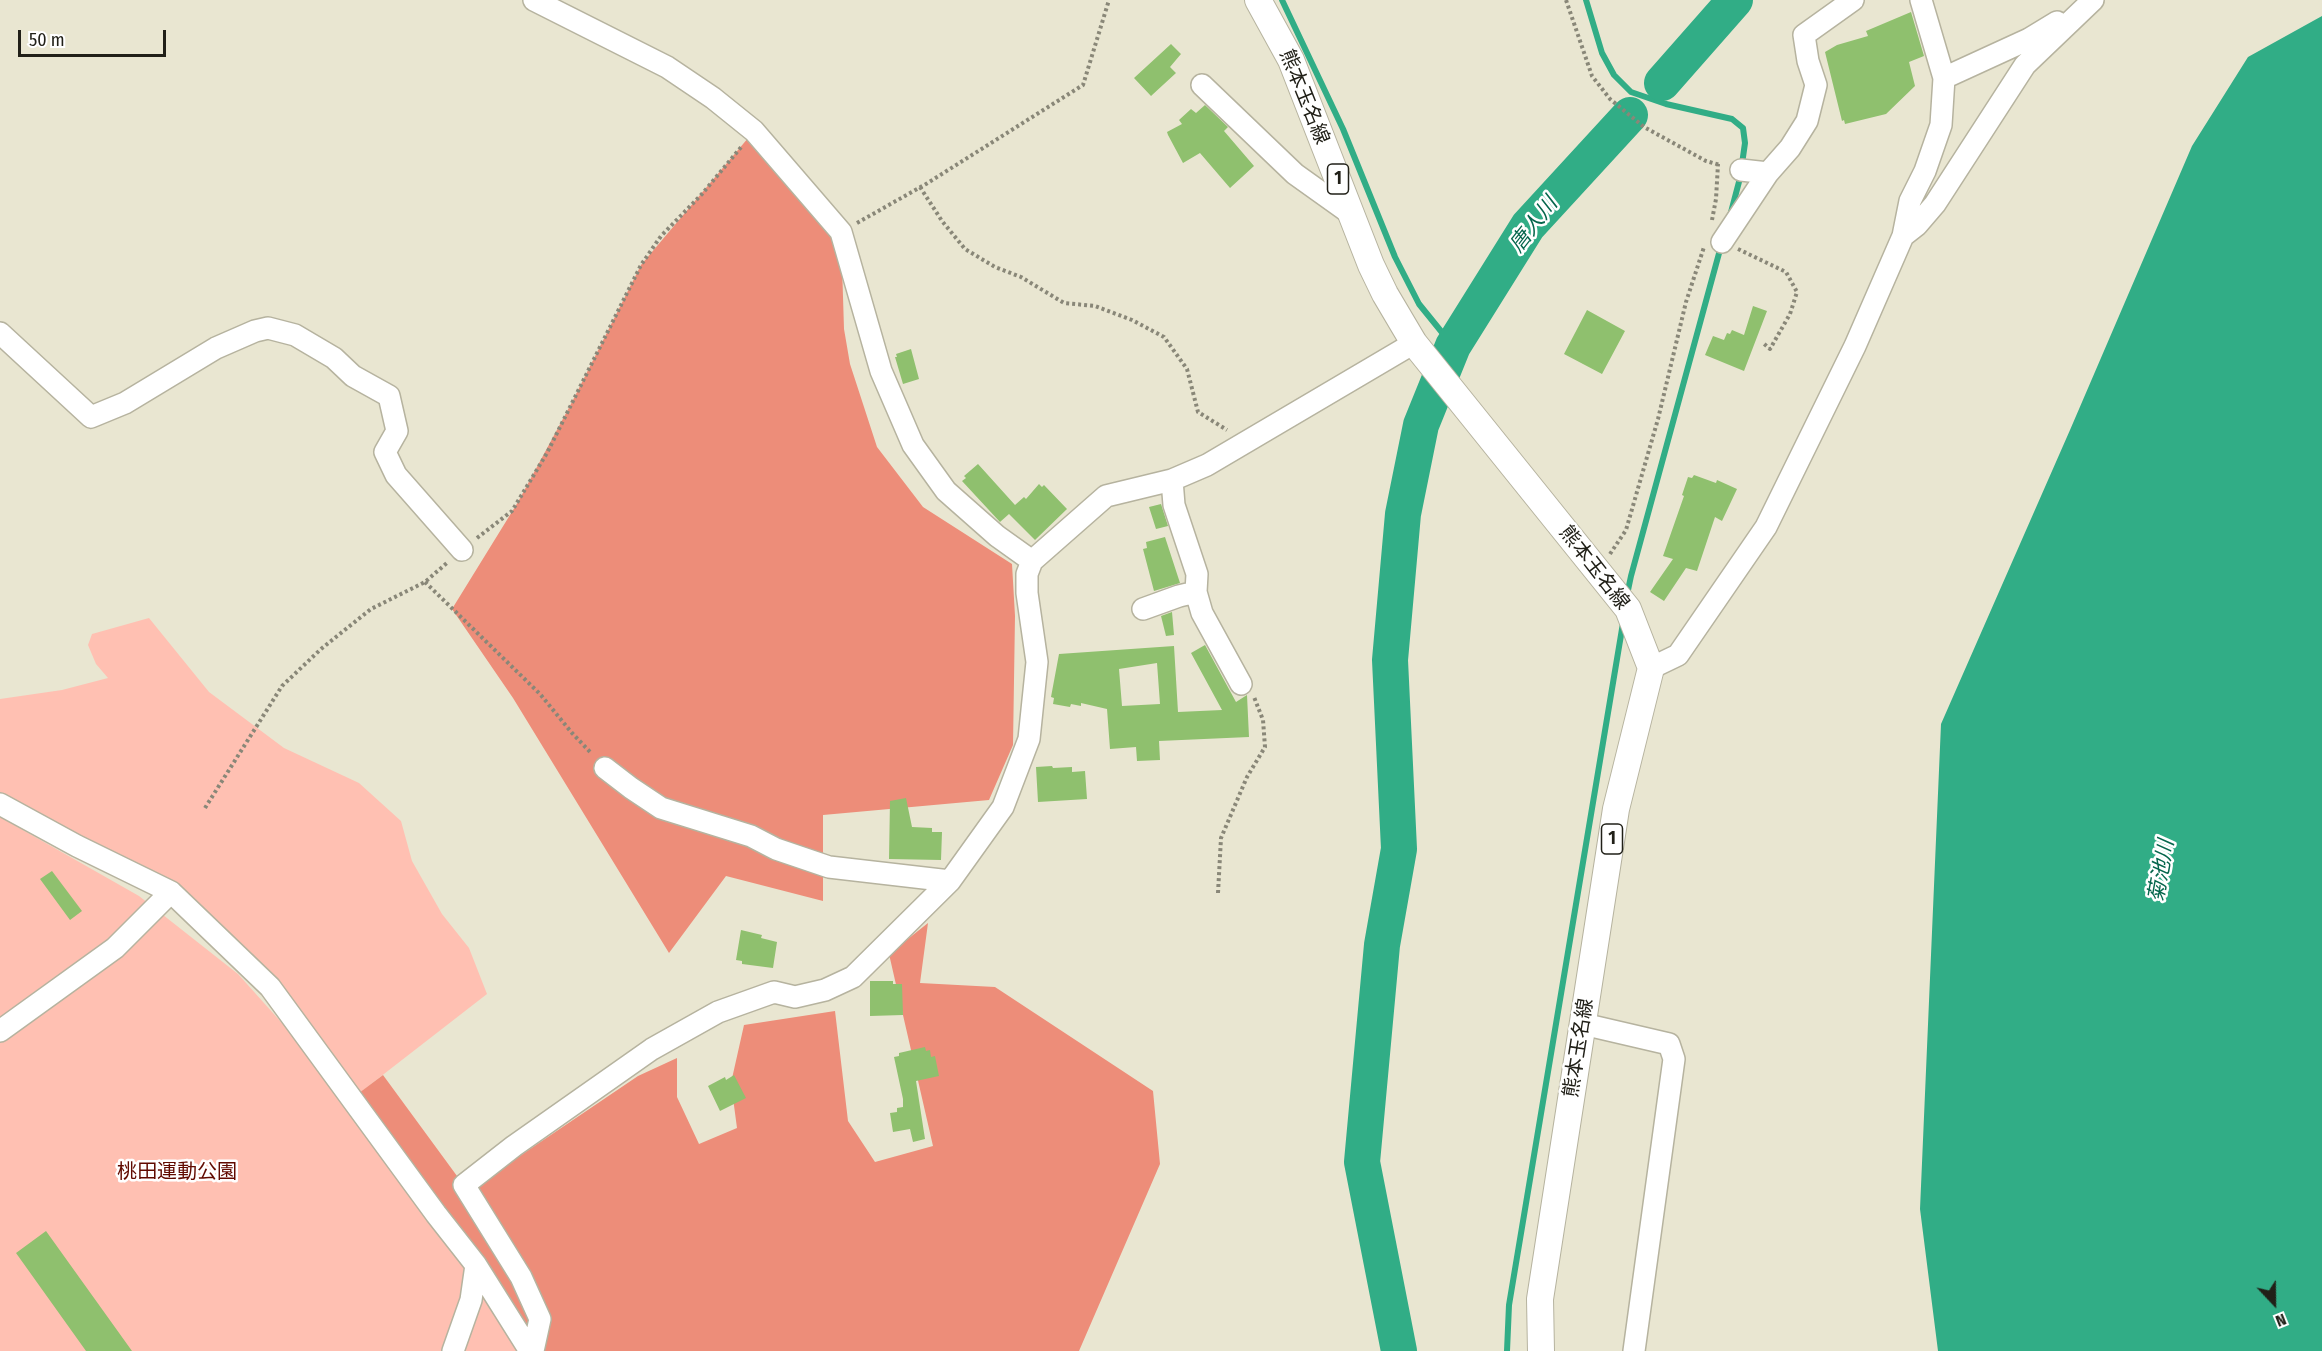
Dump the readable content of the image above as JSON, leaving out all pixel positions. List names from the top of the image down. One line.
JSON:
{"streets":{"main road":["熊本玉名線","1"]},"water":["唐人川","菊池川"],"parks":["桃田運動公園"],"scale_bar":"50 m","north":"bottom"}
